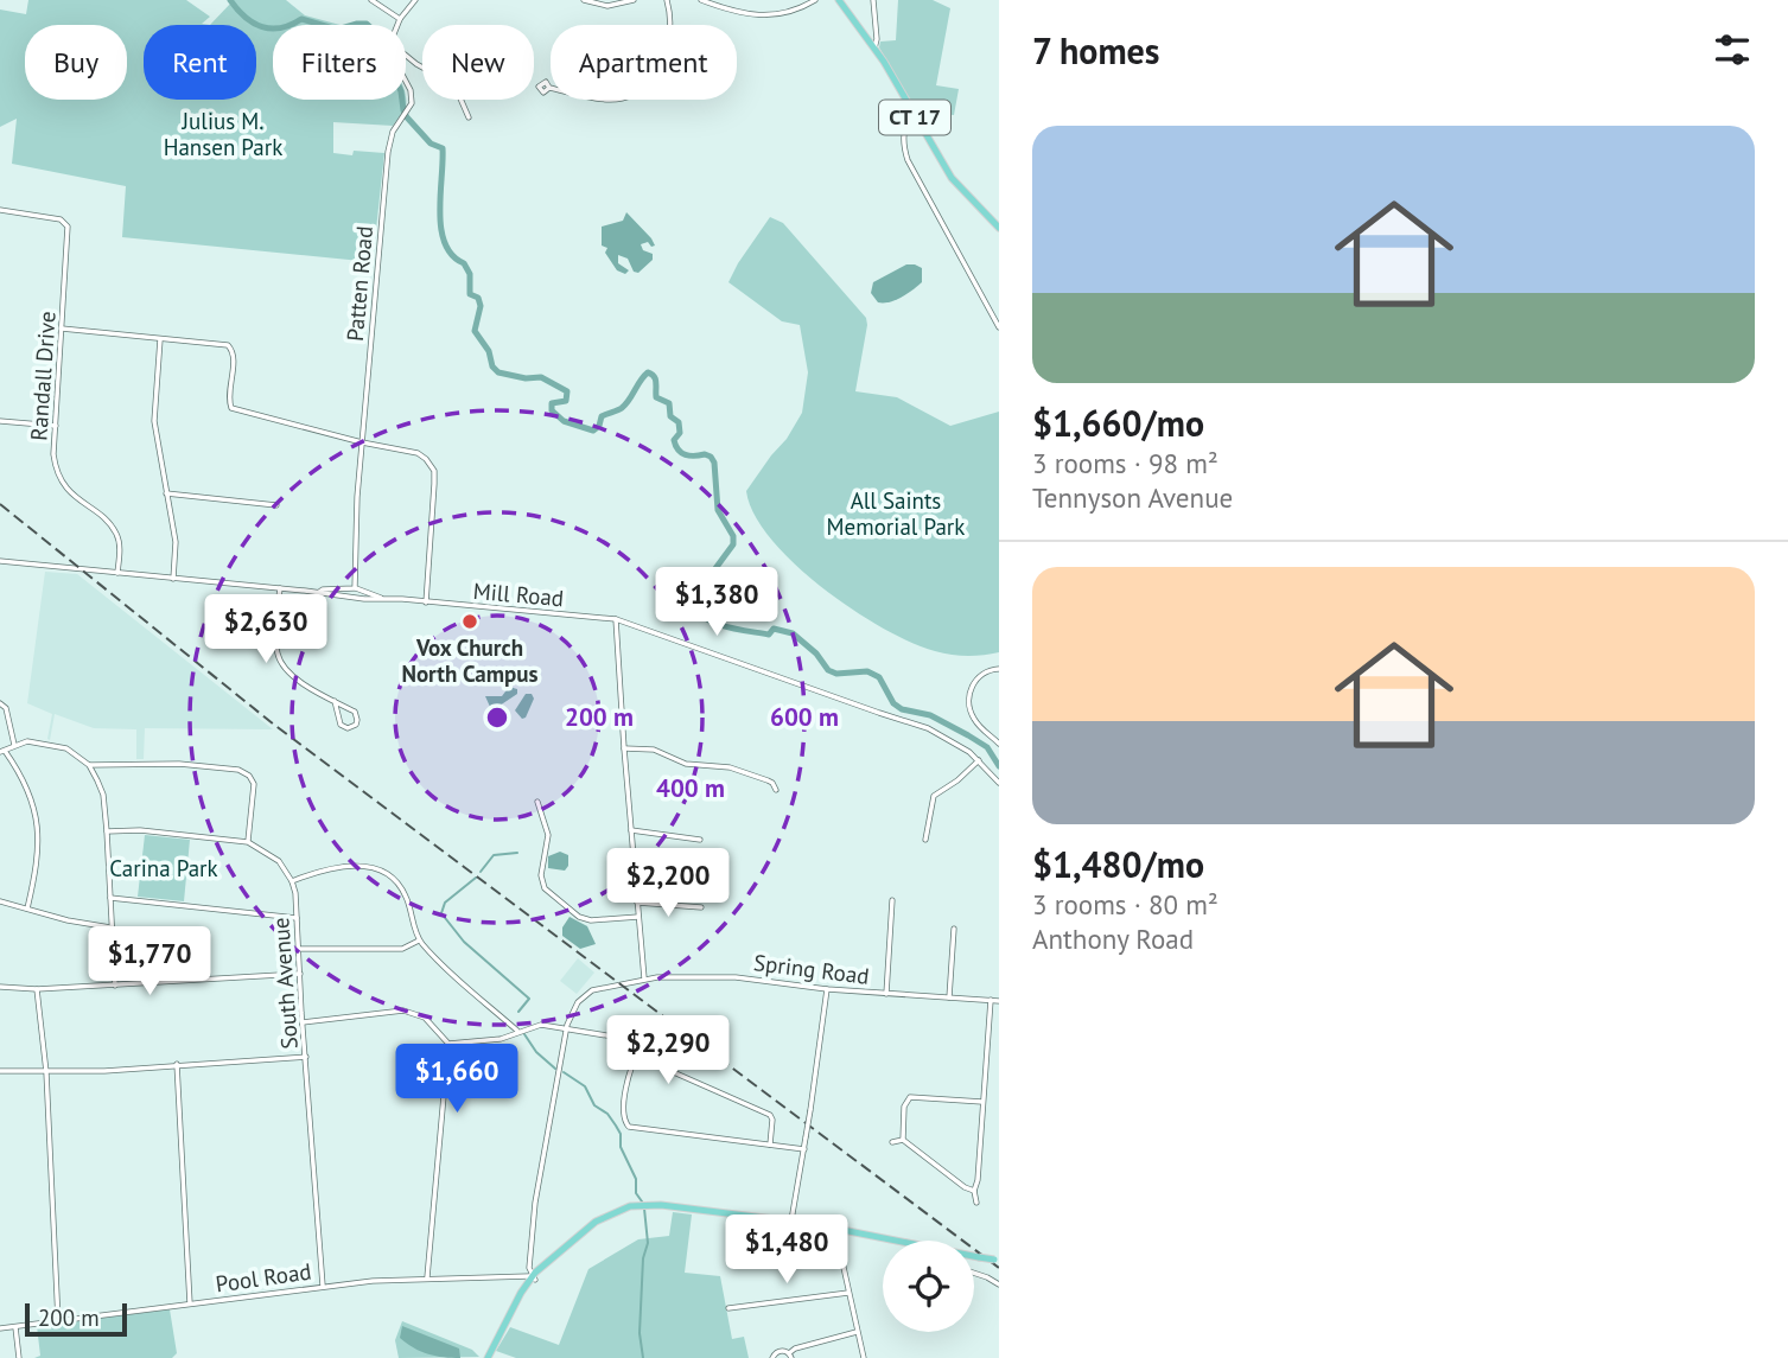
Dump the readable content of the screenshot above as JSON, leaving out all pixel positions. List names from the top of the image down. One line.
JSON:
{"streets":{"main road":["CT 17"],"street":["Patten Road","Randall Drive","Mill Road","Spring Road","South Avenue","Pool Road"]},"crossings":[["Randall Drive","Mill Road"],["Spring Road","Pool Road"],["South Avenue","Pool Road"]],"parks":["Julius M. Hansen Park","All Saints Memorial Park","Carina Park"],"places":["Vox Church North Campus"],"scale_bar":"200 m","page":{"heading":"7 homes","chip":["Buy","Rent","Filters","New","Apartment"],"list":[{"name":"$1,660/mo","note":"3 rooms · 98 m² · Tennyson Avenue"},{"name":"$1,480/mo","note":"3 rooms · 80 m² · Anthony Road"}],"price":["$1,380","$2,630","$2,200","$1,770","$2,290","$1,660","$1,480"],"scale":"200 m"},"rings":["200 m","600 m","400 m"]}
